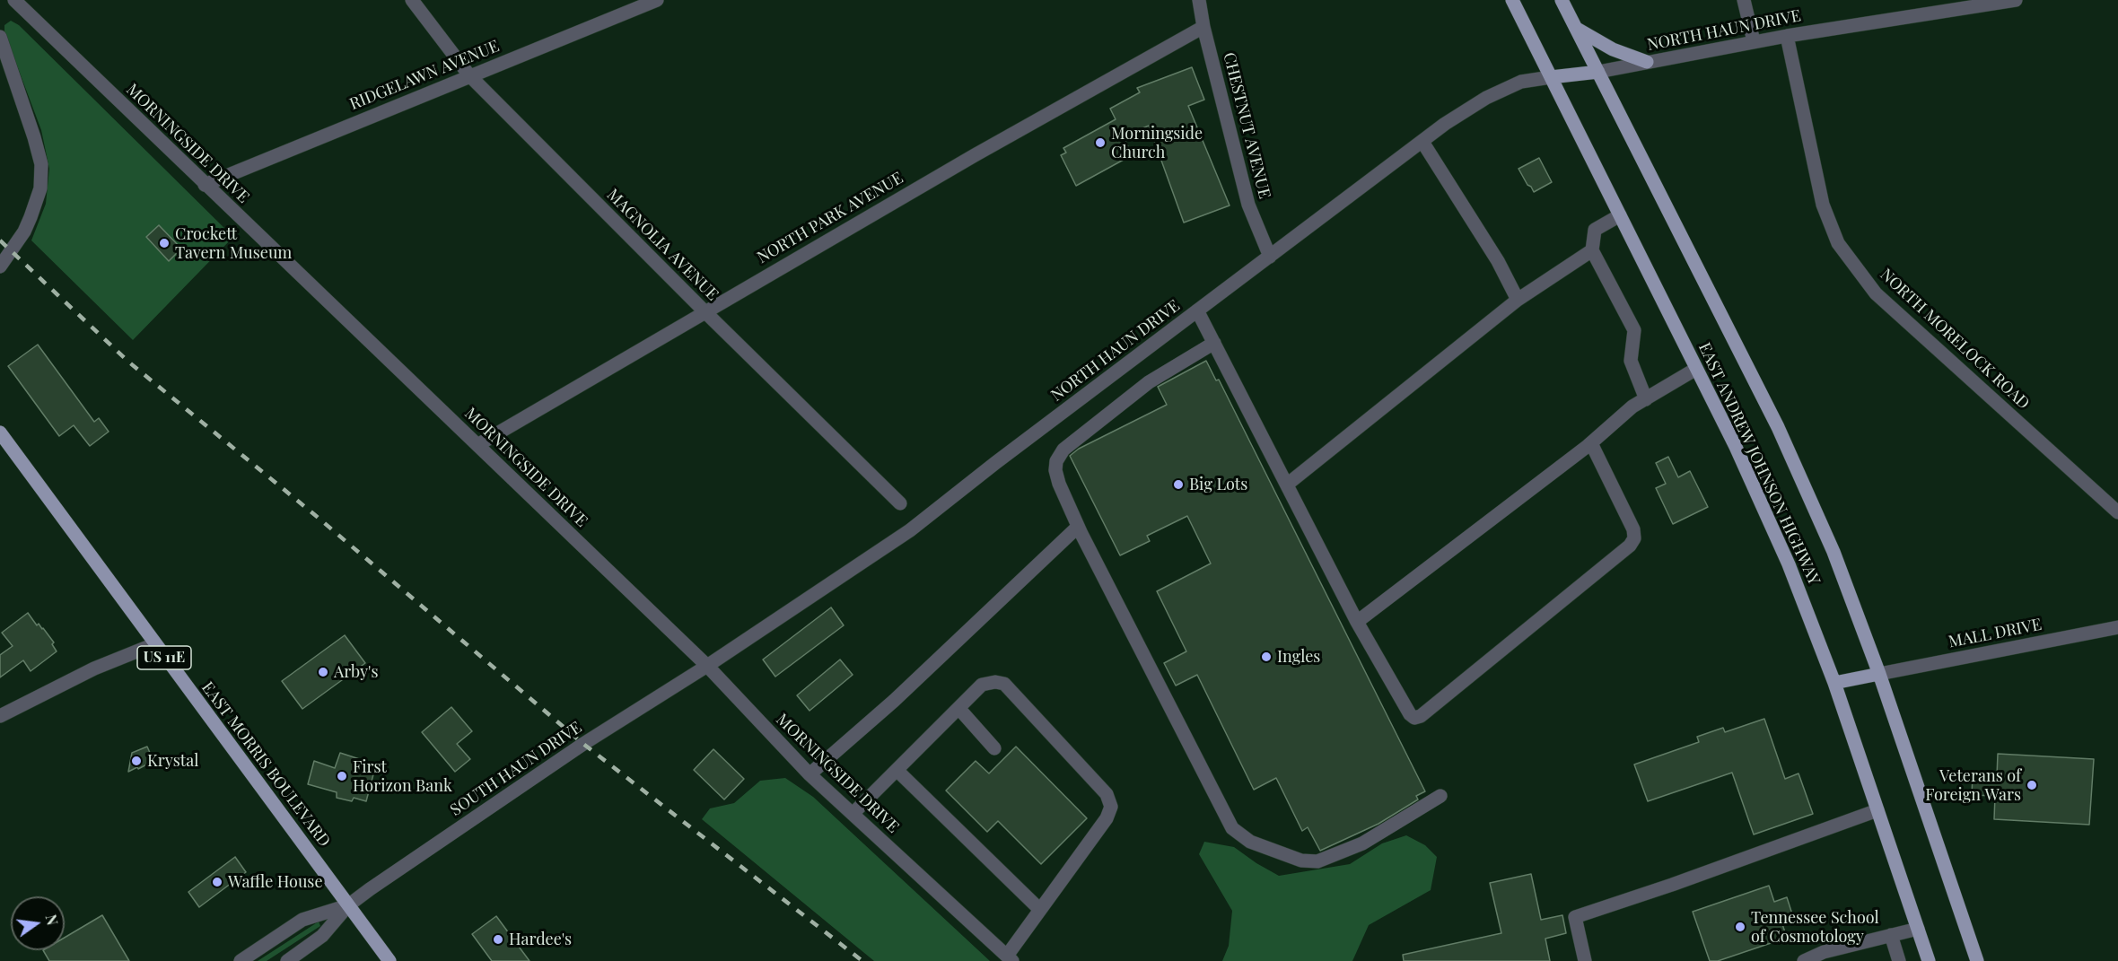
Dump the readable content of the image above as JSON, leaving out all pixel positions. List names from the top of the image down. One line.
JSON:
{"streets":{"main road":["EAST ANDREW JOHNSON HIGHWAY","US 11E","EAST MORRIS BOULEVARD"],"street":["NORTH HAUN DRIVE","RIDGELAWN AVENUE","CHESTNUT AVENUE","MORNINGSIDE DRIVE","NORTH PARK AVENUE","MAGNOLIA AVENUE","NORTH MORELOCK ROAD","MALL DRIVE","SOUTH HAUN DRIVE"]},"crossings":[["NORTH HAUN DRIVE","CHESTNUT AVENUE"],["NORTH HAUN DRIVE","MORNINGSIDE DRIVE"],["NORTH HAUN DRIVE","NORTH MORELOCK ROAD"],["NORTH HAUN DRIVE","EAST ANDREW JOHNSON HIGHWAY"],["NORTH HAUN DRIVE","SOUTH HAUN DRIVE"],["RIDGELAWN AVENUE","MORNINGSIDE DRIVE"],["RIDGELAWN AVENUE","MAGNOLIA AVENUE"],["CHESTNUT AVENUE","NORTH PARK AVENUE"],["MORNINGSIDE DRIVE","NORTH PARK AVENUE"],["MORNINGSIDE DRIVE","SOUTH HAUN DRIVE"],["NORTH PARK AVENUE","MAGNOLIA AVENUE"],["EAST ANDREW JOHNSON HIGHWAY","MALL DRIVE"],["EAST MORRIS BOULEVARD","SOUTH HAUN DRIVE"]],"places":["Morningside Church","Crockett Tavern Museum","Big Lots","Ingles","Arby's","Krystal","First Horizon Bank","Veterans of Foreign Wars","Waffle House","Tennessee School of Cosmotology","Hardee's"],"north":"right"}
